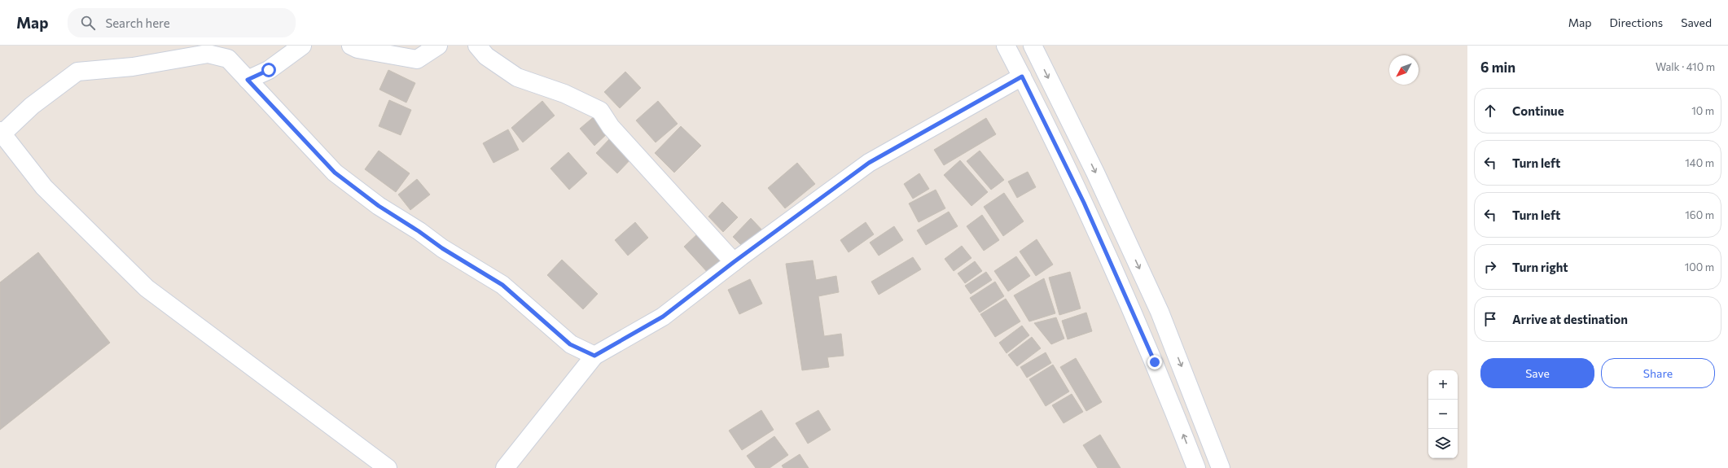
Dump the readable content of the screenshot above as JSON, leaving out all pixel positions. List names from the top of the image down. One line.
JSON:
{"north":"bottom left","page":{"header":"Map","search":"Search here","nav":["Map","Directions","Saved"],"heading":["6 min","Walk · 410 m"],"list":[["Continue","10 m"],["Turn left","140 m"],["Turn left","160 m"],["Turn right","100 m"],"Arrive at destination"],"buttons":["Save","Share"],"map_buttons":["+","−"]}}
